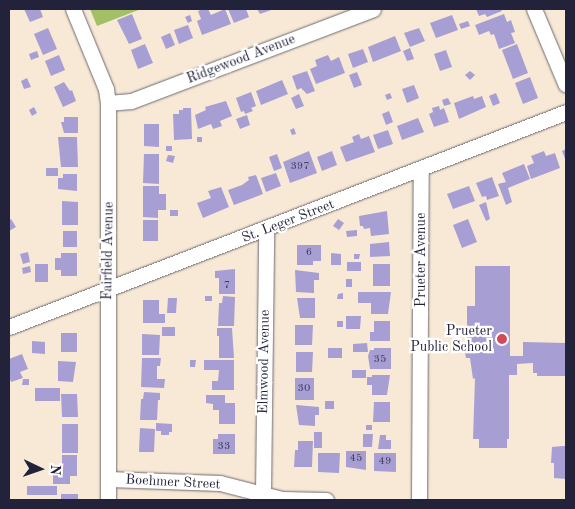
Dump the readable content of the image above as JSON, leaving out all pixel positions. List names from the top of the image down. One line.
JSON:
{"streets":{"street":["Ridgewood Avenue","St. Leger Street","Fairfield Avenue","Prueter Avenue","Elmwood Avenue","Boehmer Street"]},"crossings":[["Ridgewood Avenue","Fairfield Avenue"],["St. Leger Street","Fairfield Avenue"],["St. Leger Street","Prueter Avenue"],["St. Leger Street","Elmwood Avenue"],["Fairfield Avenue","Boehmer Street"],["Elmwood Avenue","Boehmer Street"]],"places":["Prueter Public School"],"house_numbers":["397","6","7","35","30","33","45","49"],"north":"right"}
